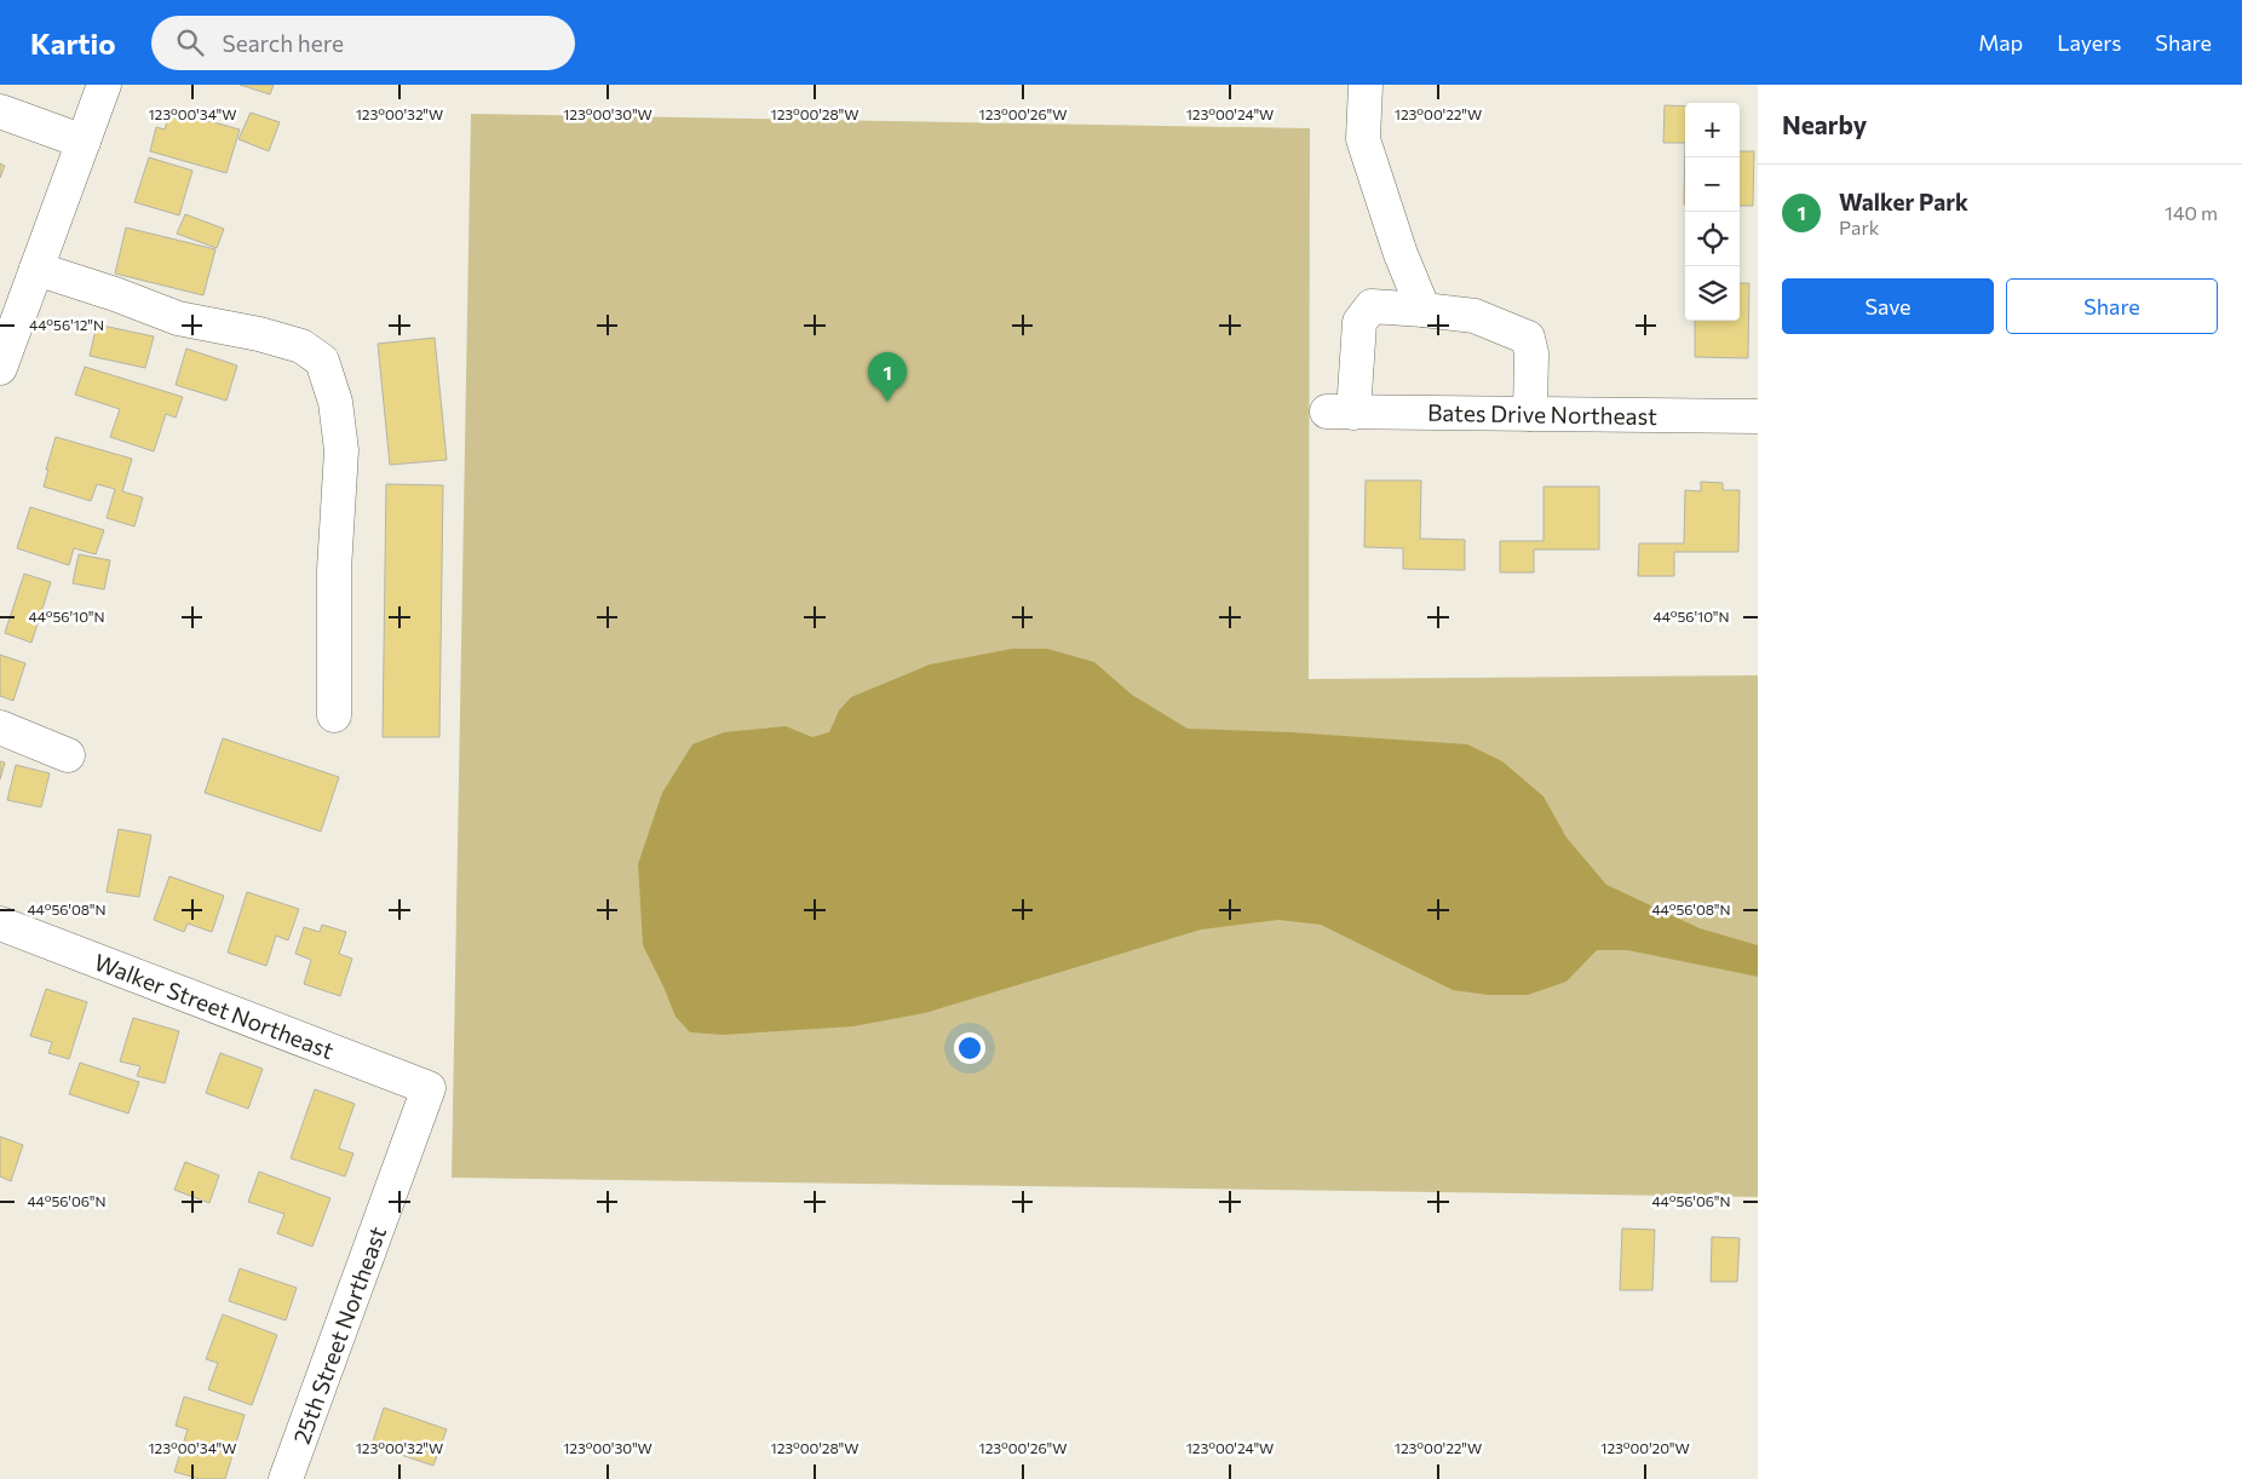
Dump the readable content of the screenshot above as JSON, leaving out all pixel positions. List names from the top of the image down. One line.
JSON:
{"streets":{"street":["Bates Drive Northeast","Walker Street Northeast","25th Street Northeast"]},"crossings":[["Walker Street Northeast","25th Street Northeast"]],"page":{"header":"Kartio","search":"Search here","nav":["Map","Layers","Share"],"heading":"Nearby","map_buttons":["+","−"],"list":[{"mark":"1","name":"Walker Park","note":"Park","value":"140 m"}],"buttons":["Save","Share"],"pins":"1"},"coordinates":["123°00'34\"W","123°00'32\"W","123°00'30\"W","123°00'28\"W","123°00'26\"W","123°00'24\"W","123°00'22\"W","44°56'12\"N","44°56'10\"N","44°56'08\"N","44°56'06\"N","123°00'20\"W"]}
